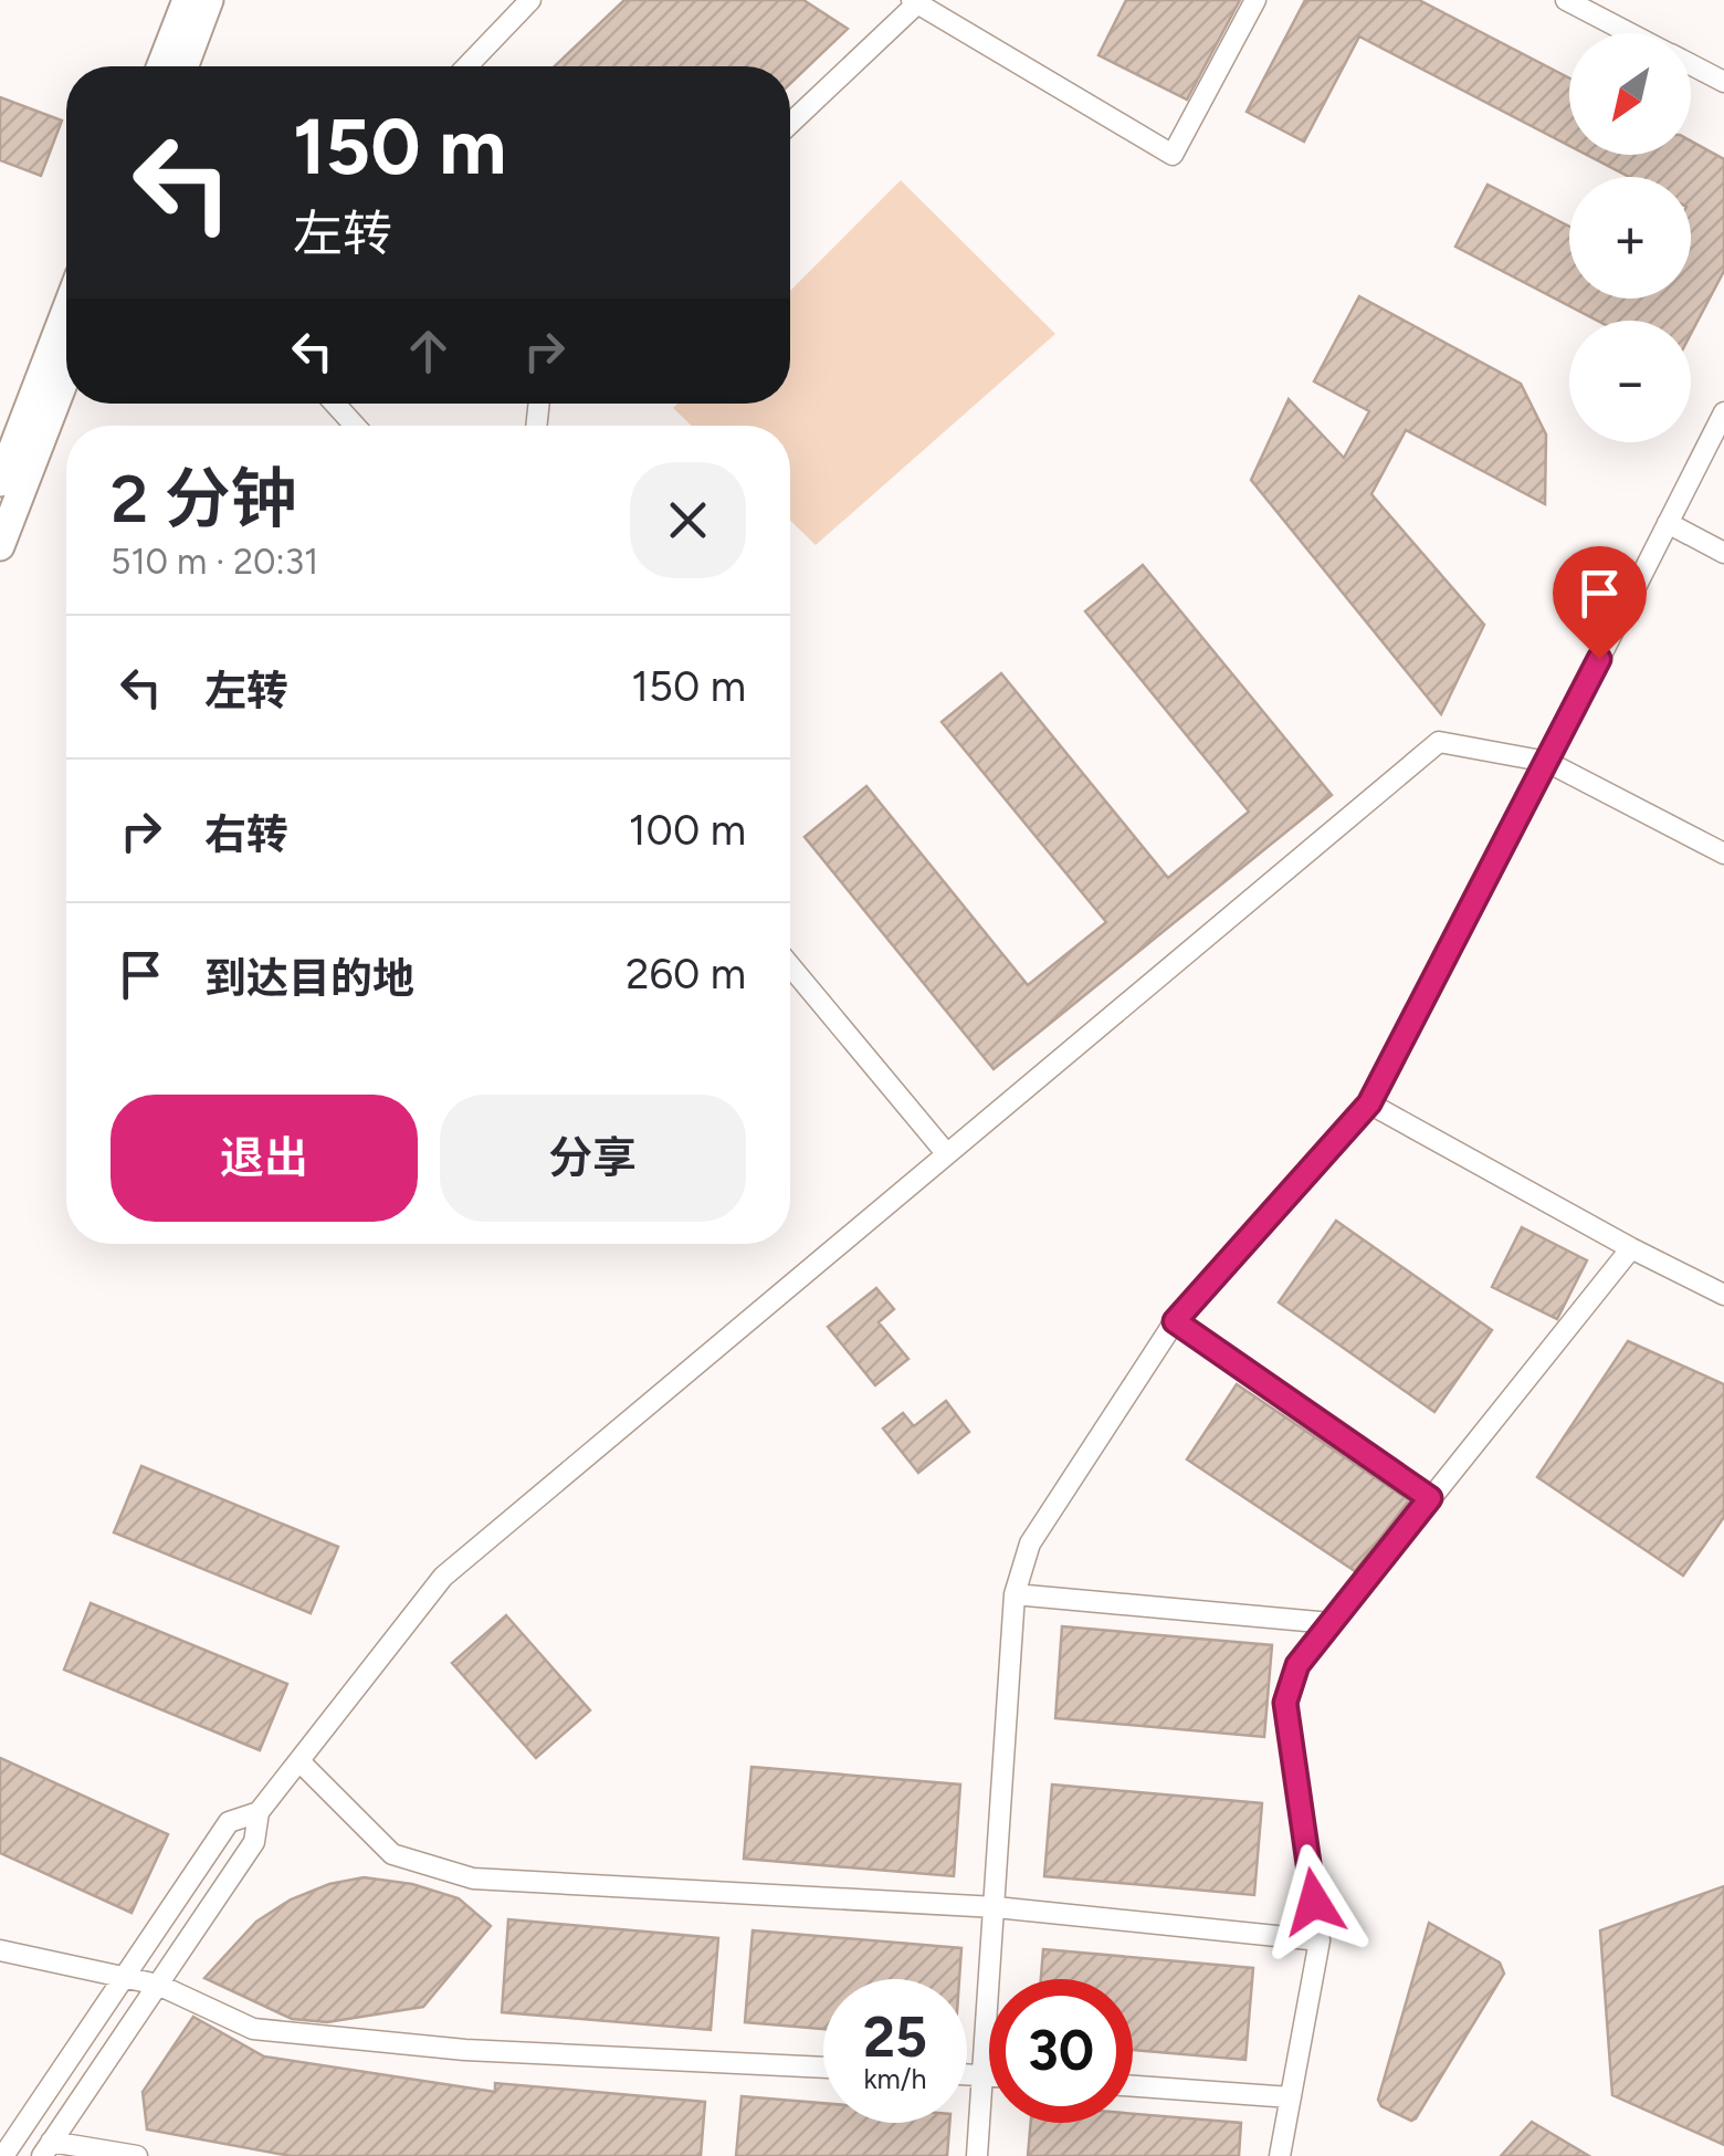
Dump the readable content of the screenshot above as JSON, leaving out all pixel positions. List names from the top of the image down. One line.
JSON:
{"north":"bottom left","page":{"map_buttons":["+","−"],"turn":["150 m","左转"],"heading":["2 分钟","510 m · 20:31"],"list":[{"name":"左转","value":"150 m"},{"name":"右转","value":"100 m"},{"name":"到达目的地","value":"260 m"}],"buttons":["退出","分享"],"speed":"25 km/h","limit":"30"}}
